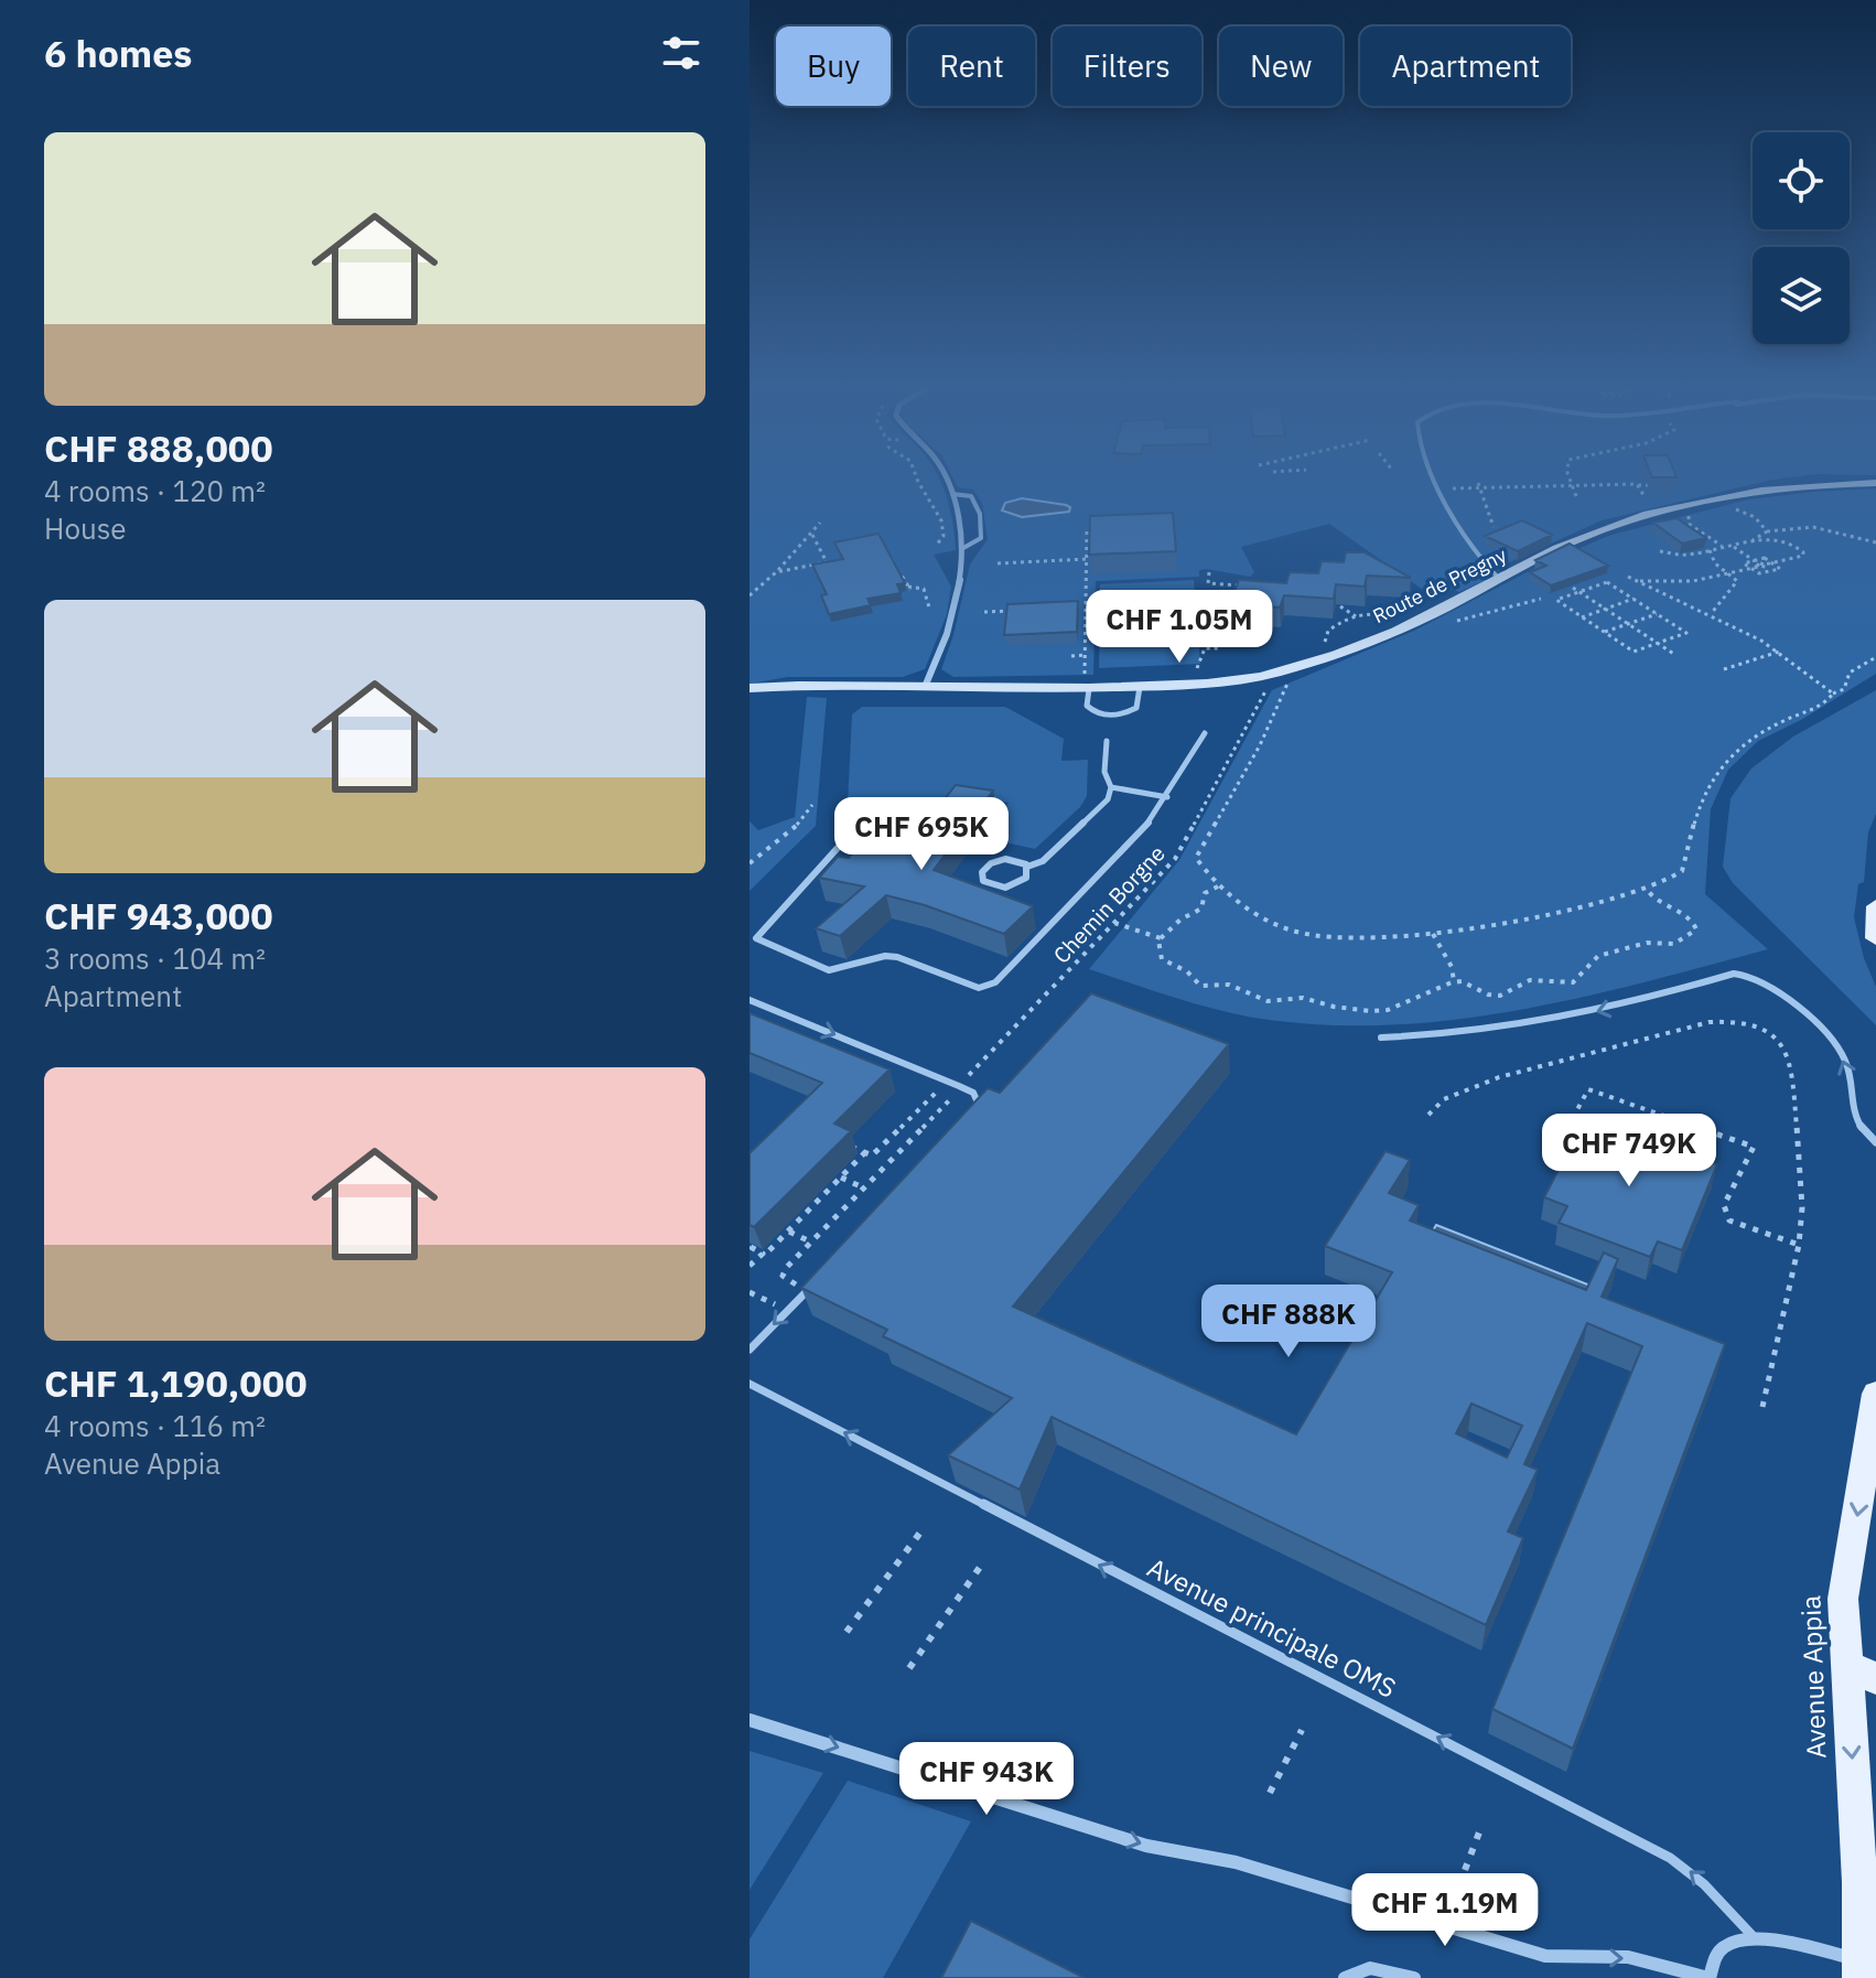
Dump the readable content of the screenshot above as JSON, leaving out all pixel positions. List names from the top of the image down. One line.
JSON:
{"streets":{"main road":["Avenue Appia"],"street":["Route de Pregny"],"lane":["Avenue principale OMS"],"path":["Chemin Borgne"]},"crossings":[["Route de Pregny","Chemin Borgne"],["Avenue principale OMS","Avenue Appia"]],"one_way":["Avenue principale OMS","Avenue Appia"],"page":{"heading":"6 homes","chip":["Buy","Rent","Filters","New","Apartment"],"list":[{"name":"CHF 888,000","note":"4 rooms · 120 m² · House"},{"name":"CHF 943,000","note":"3 rooms · 104 m² · Apartment"},{"name":"CHF 1,190,000","note":"4 rooms · 116 m² · Avenue Appia"}],"price":["CHF 1.05M","CHF 695K","CHF 749K","CHF 888K","CHF 943K","CHF 1.19M"]}}
